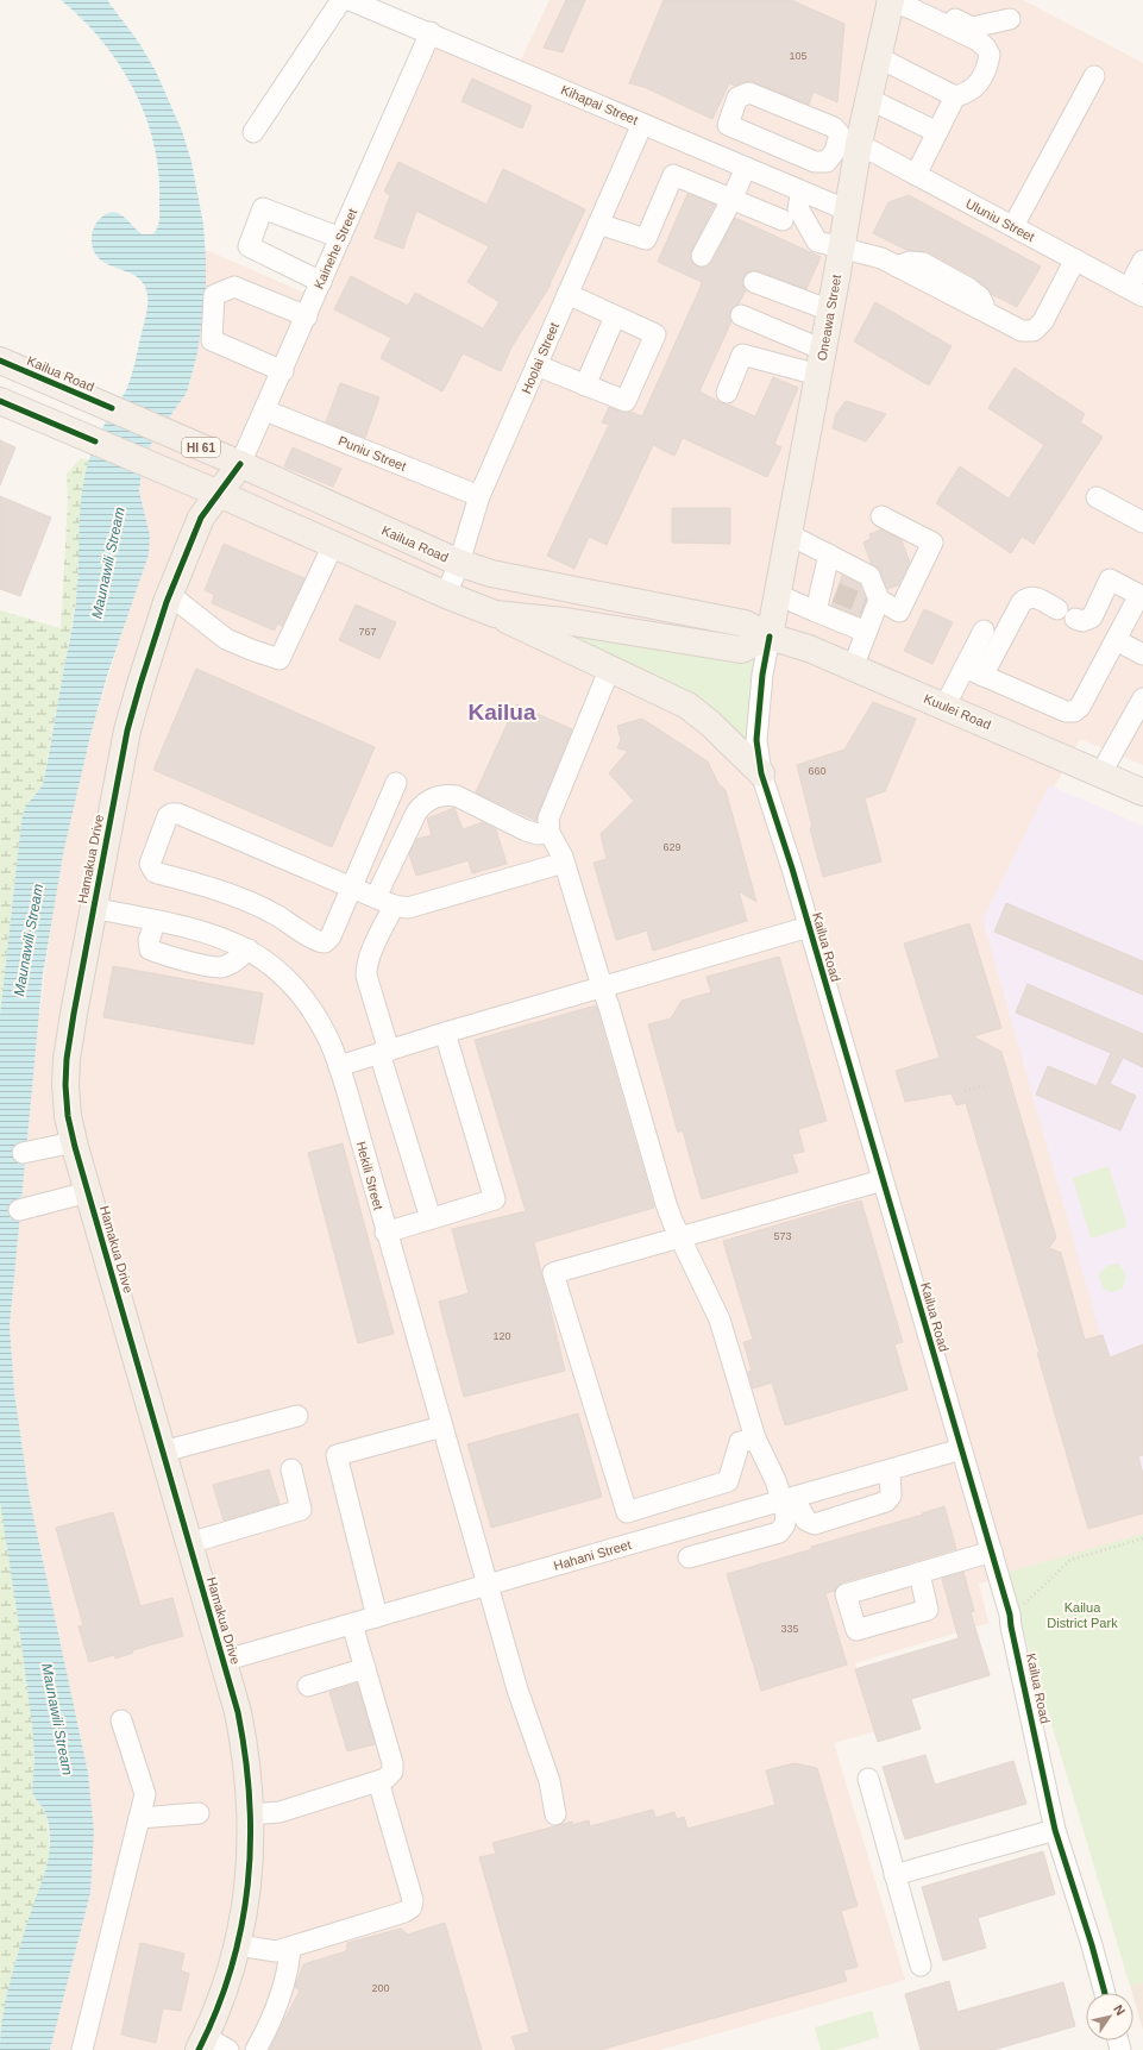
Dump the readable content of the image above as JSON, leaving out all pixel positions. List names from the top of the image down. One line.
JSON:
{"streets":{"main road":["Oneawa Street","Kailua Road","HI 61","Kuulei Road","Hamakua Drive"],"street":["Kihapai Street","Uluniu Street","Kainehe Street","Hoolai Street","Puniu Street","Hekili Street","Hahani Street"]},"crossings":[["Kihapai Street","Kainehe Street"],["Kihapai Street","Oneawa Street"],["Kihapai Street","Hoolai Street"],["Uluniu Street","Oneawa Street"],["Kainehe Street","Kailua Road"],["Kainehe Street","Puniu Street"],["Kainehe Street","Hamakua Drive"],["Oneawa Street","Kailua Road"],["Oneawa Street","Kuulei Road"],["Hoolai Street","Kailua Road"],["Hoolai Street","Puniu Street"],["Kailua Road","Kuulei Road"],["Kailua Road","Hamakua Drive"],["Kailua Road","Hahani Street"],["Hamakua Drive","Hekili Street"],["Hamakua Drive","Hahani Street"],["Hekili Street","Hahani Street"]],"districts":["Kailua"],"water":["Maunawili Stream"],"parks":["Kailua District Park"],"house_numbers":["105","767","660","629","573","120","335","200"],"north":"top right"}
